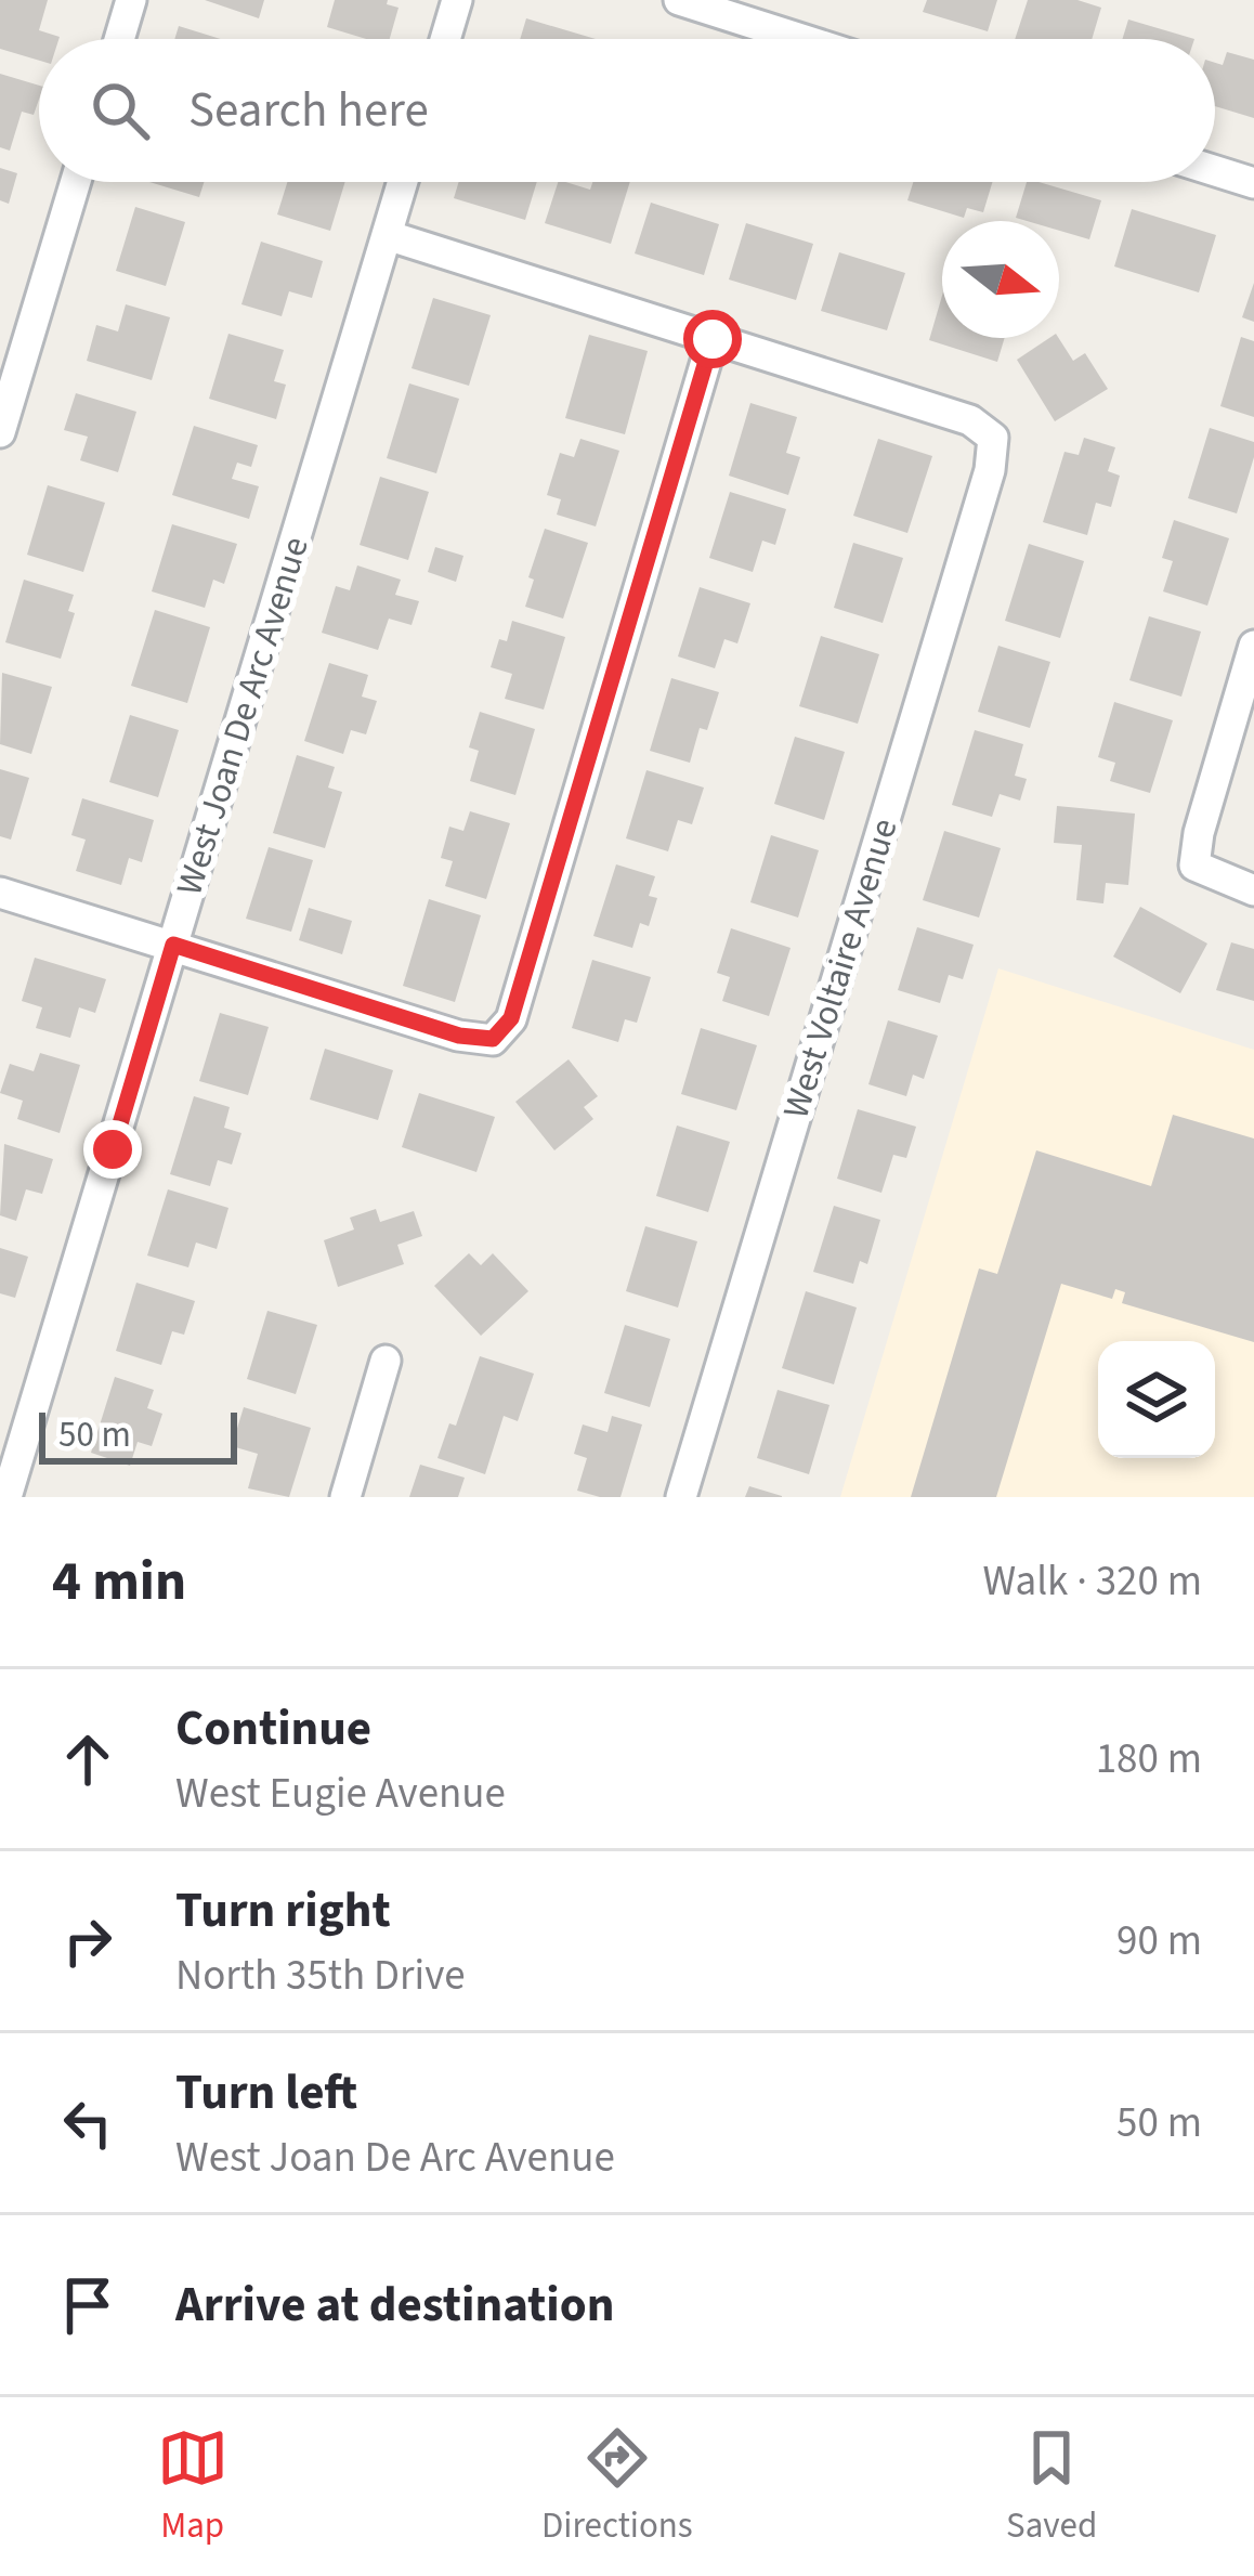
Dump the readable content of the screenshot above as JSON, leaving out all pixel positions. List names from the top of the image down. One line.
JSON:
{"streets":{"street":["West Joan De Arc Avenue","West Voltaire Avenue"]},"scale_bar":"50 m","north":"right","page":{"search":"Search here","scale":"50 m","heading":["4 min","Walk · 320 m"],"list":[["Continue","West Eugie Avenue","180 m"],["Turn right","North 35th Drive","90 m"],["Turn left","West Joan De Arc Avenue","50 m"],"Arrive at destination"],"nav":["Map","Directions","Saved"]}}
